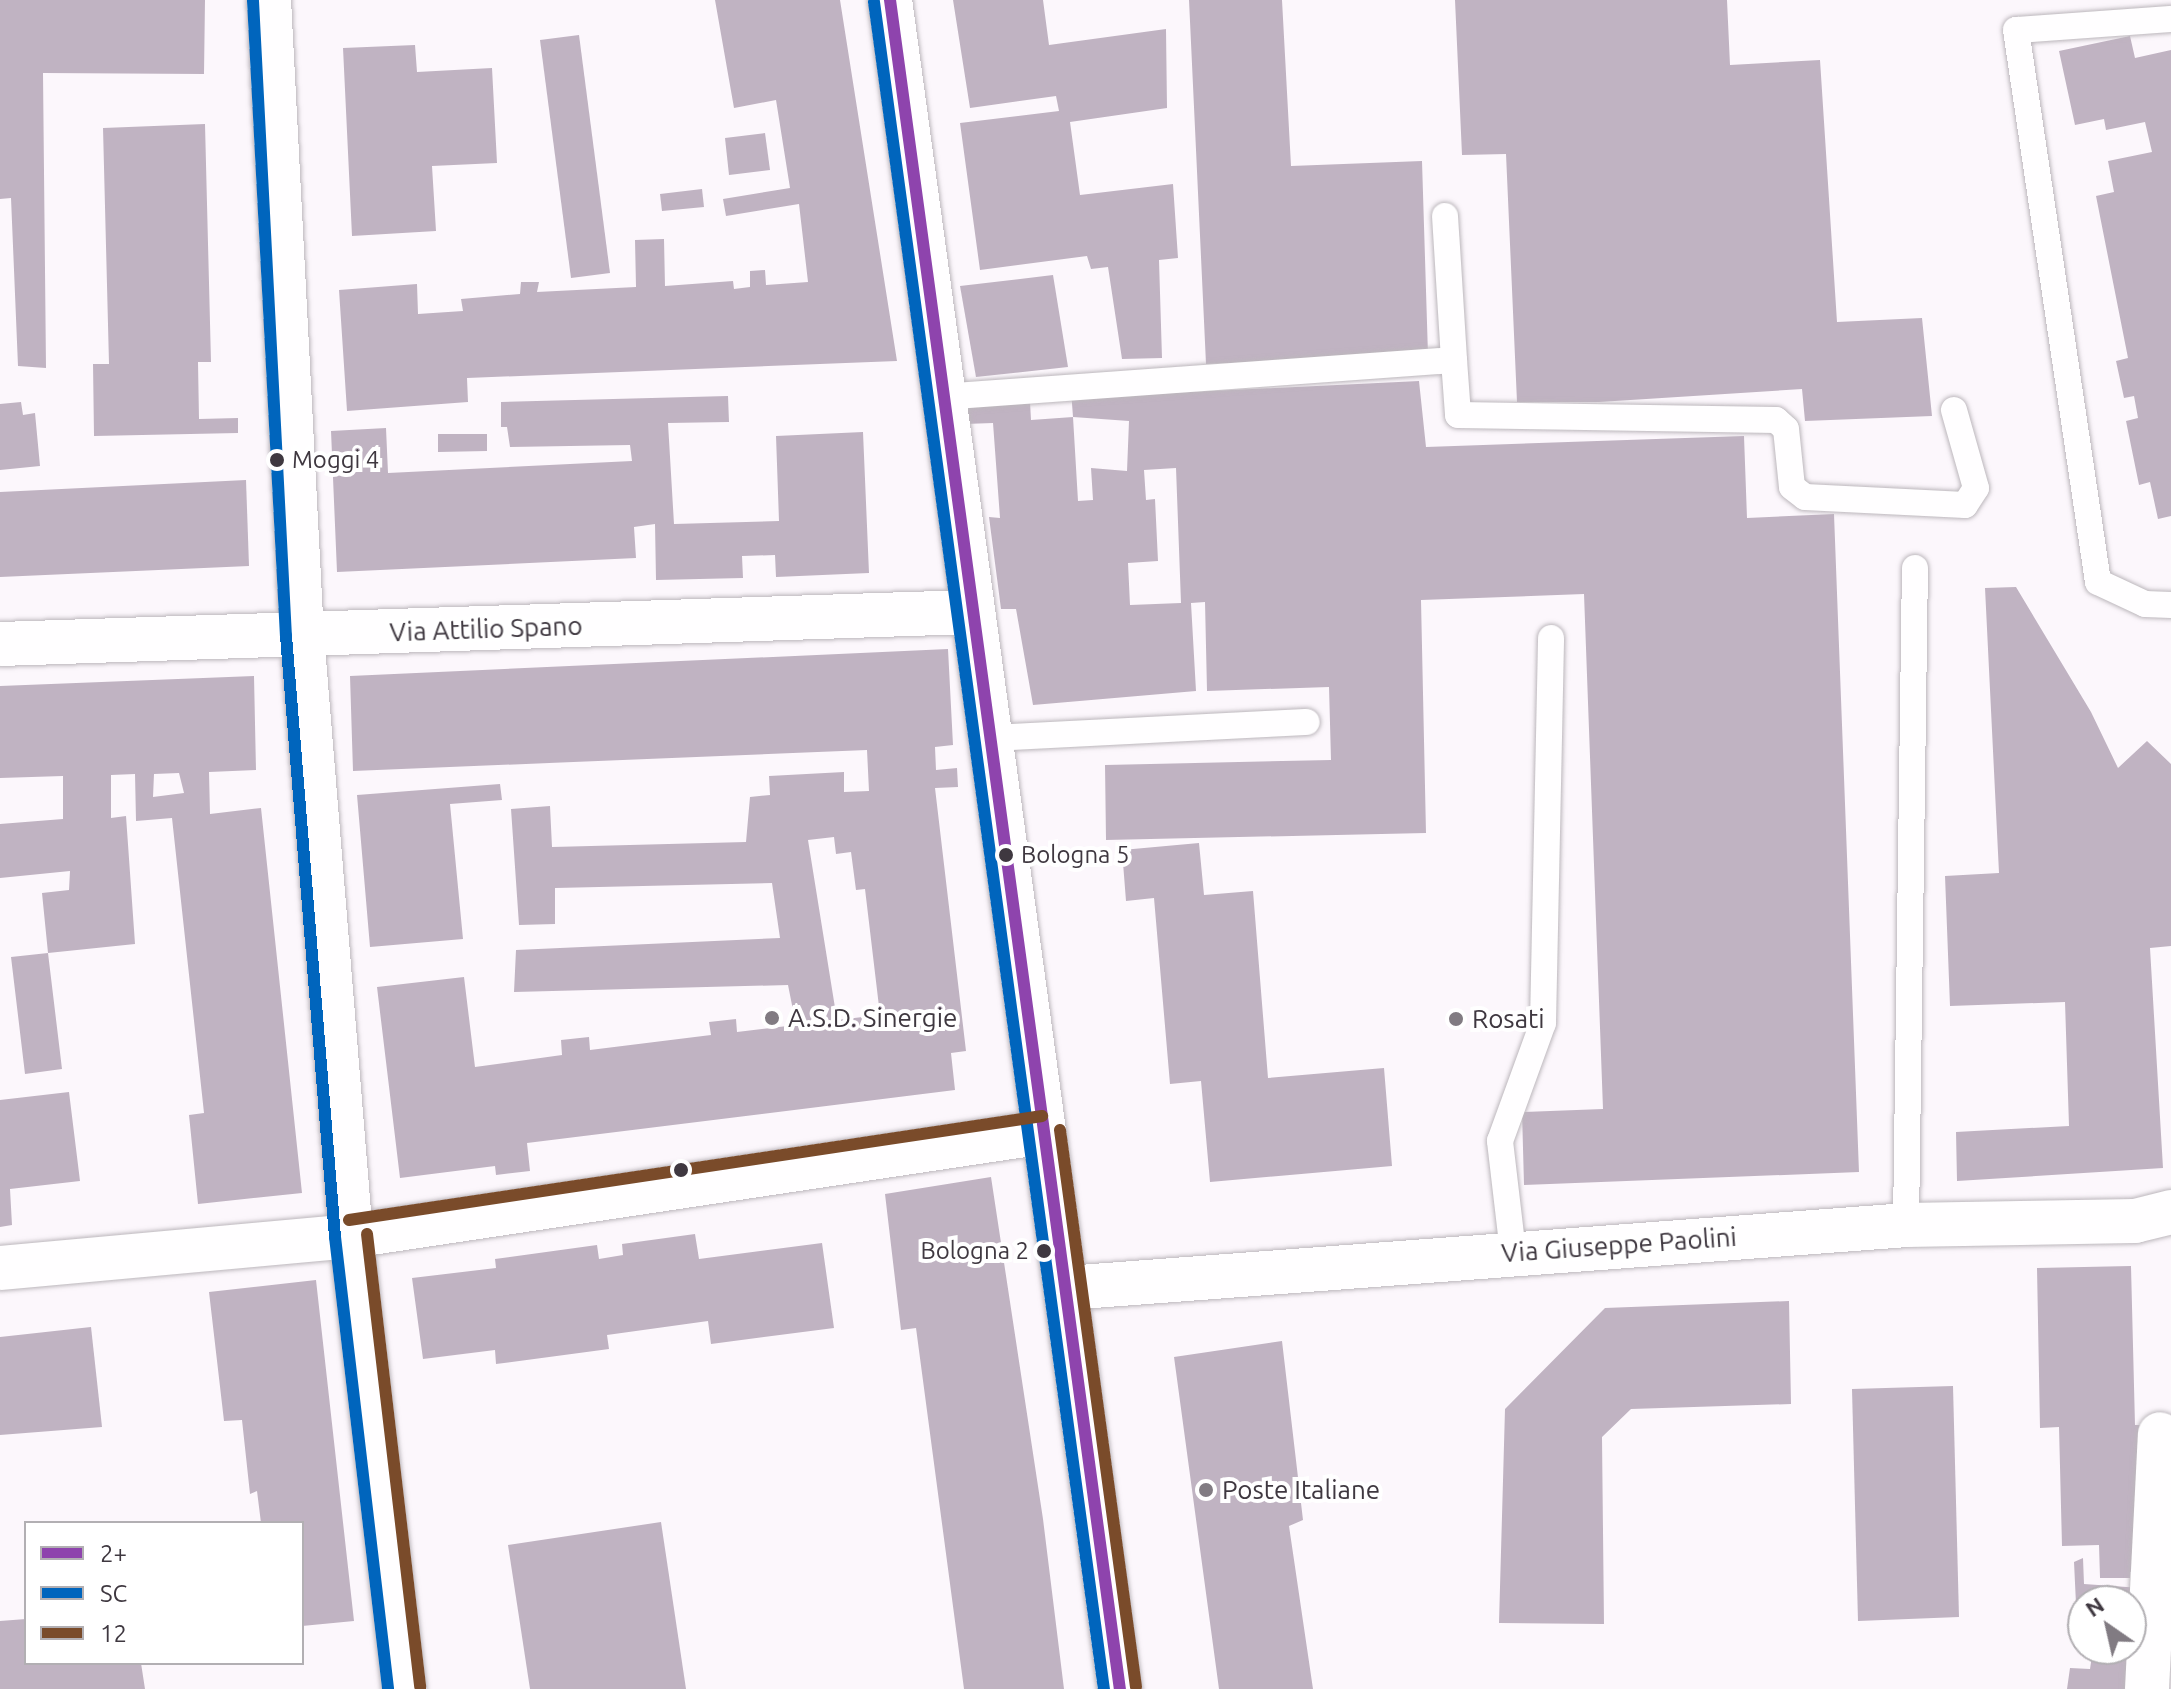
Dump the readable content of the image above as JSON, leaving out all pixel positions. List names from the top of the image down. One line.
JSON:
{"streets":{"street":["Via Attilio Spano","Via Giuseppe Paolini"]},"places":["Moggi 4","Bologna 5","A.S.D. Sinergie","Rosati","Bologna 2","Poste Italiane"],"lines":["transit line 2+","transit line SC","transit line 12"],"legend":["2+","SC","12"],"north":"top left"}
